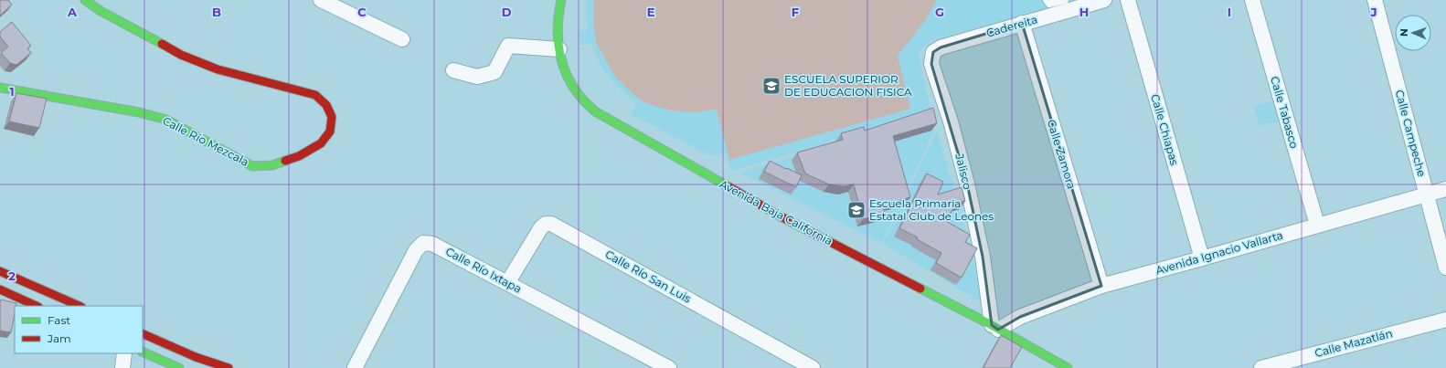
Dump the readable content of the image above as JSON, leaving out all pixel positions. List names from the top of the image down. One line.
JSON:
{"streets":{"main road":["Calle Río Mezcala","Avenida Baja California"],"street":["Cadereita","Calle Tabasco","Calle Chiapas","Calle Campeche","Calle Zamora","Jalisco","Avenida Ignacio Vallarta","Calle Río Ixtapa","Calle Río San Luis","Calle Mazatlán"]},"crossings":[["Cadereita","Calle Zamora"],["Cadereita","Jalisco"],["Calle Tabasco","Avenida Ignacio Vallarta"],["Calle Chiapas","Avenida Ignacio Vallarta"],["Calle Campeche","Avenida Ignacio Vallarta"],["Calle Zamora","Avenida Ignacio Vallarta"],["Jalisco","Avenida Baja California"],["Jalisco","Avenida Ignacio Vallarta"],["Avenida Baja California","Avenida Ignacio Vallarta"],["Calle Río Ixtapa","Calle Río San Luis"]],"places":{"school or university":["ESCUELA SUPERIOR DE EDUCACION FISICA","Escuela Primaria Estatal Club de Leones"]},"legend":["Fast","Jam"],"north":"left","grid":{"columns":["A","B","C","D","E","F","G","H","I","J"],"rows":["1","2"]}}
